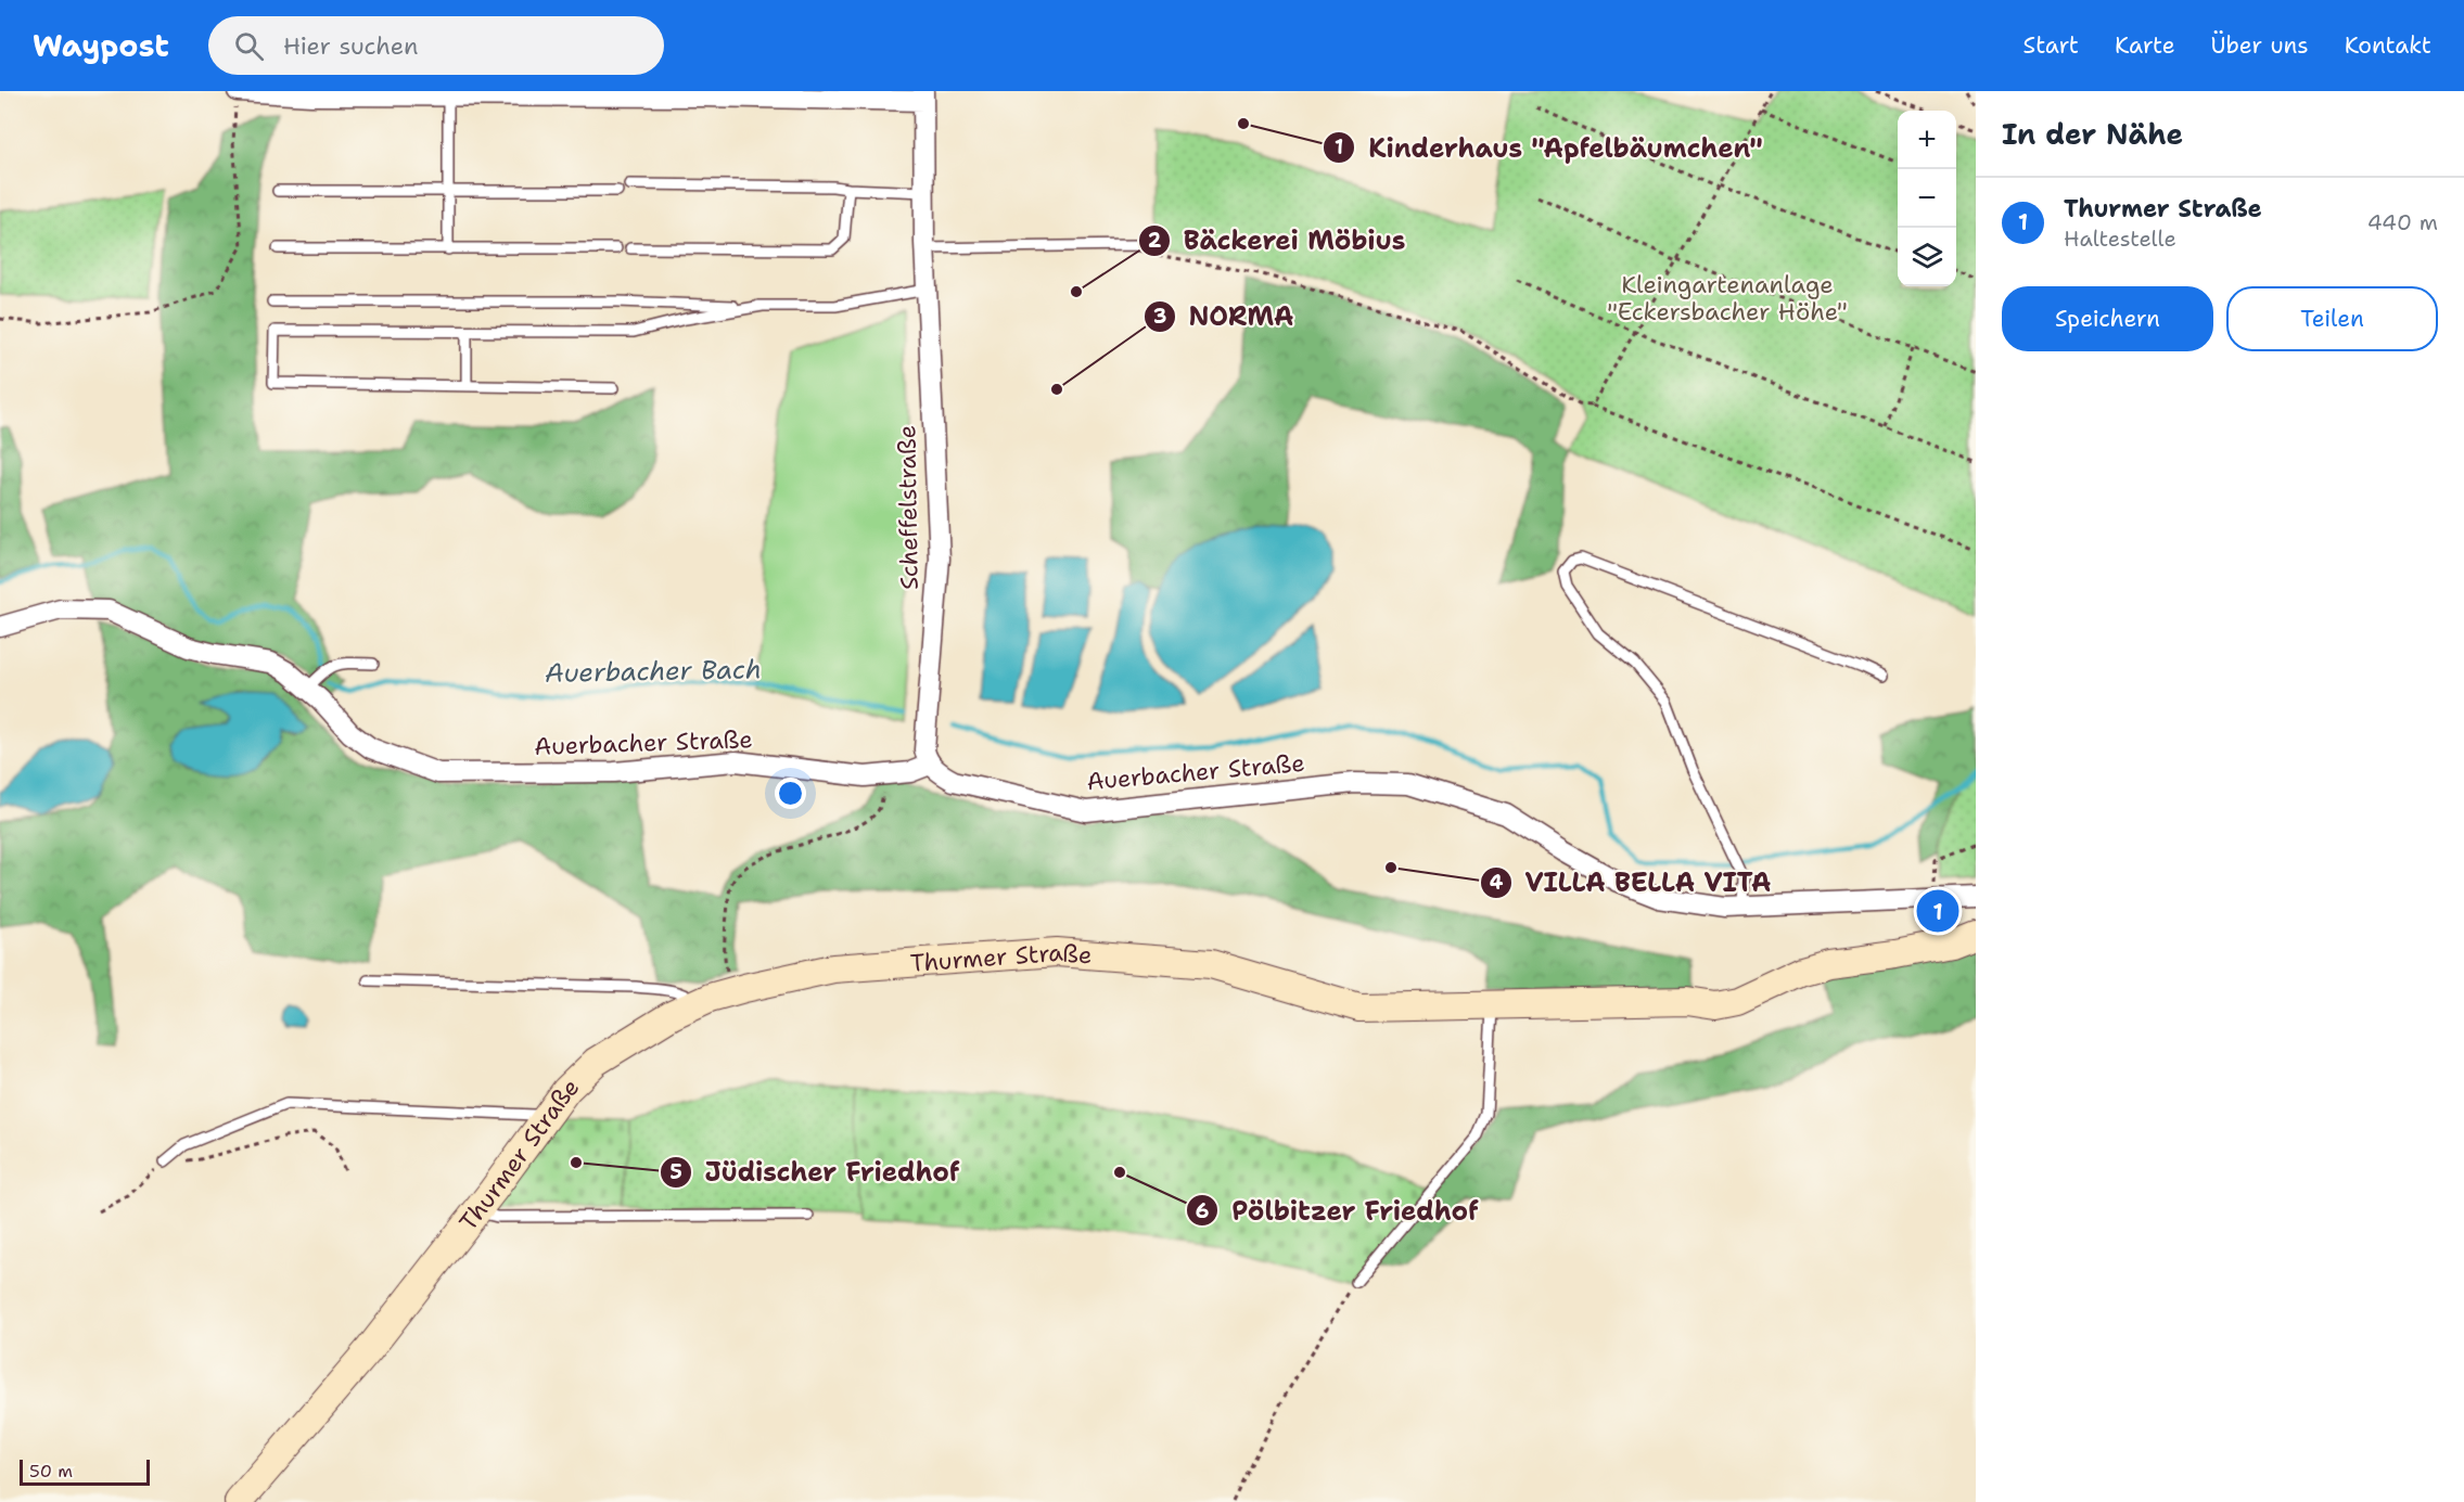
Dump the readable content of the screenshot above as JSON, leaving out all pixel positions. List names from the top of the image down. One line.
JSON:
{"streets":{"street":["Scheffelstraße","Auerbacher Straße","Thurmer Straße"]},"crossings":[["Scheffelstraße","Auerbacher Straße"]],"water":["Auerbacher Bach"],"parks":["Kleingartenanlage \"Eckersbacher Höhe\""],"places":["Kinderhaus \"Apfelbäumchen\"","Bäckerei Möbius","NORMA","VILLA BELLA VITA","Jüdischer Friedhof","Pölbitzer Friedhof"],"scale_bar":"50 m","page":{"header":"Waypost","search":"Hier suchen","nav":["Start","Karte","Über uns","Kontakt"],"heading":"In der Nähe","map_buttons":["+","−"],"list":[{"mark":"1","name":"Thurmer Straße","note":"Haltestelle","value":"440 m"}],"buttons":["Speichern","Teilen"],"pins":"1","scale":"50 m"}}
